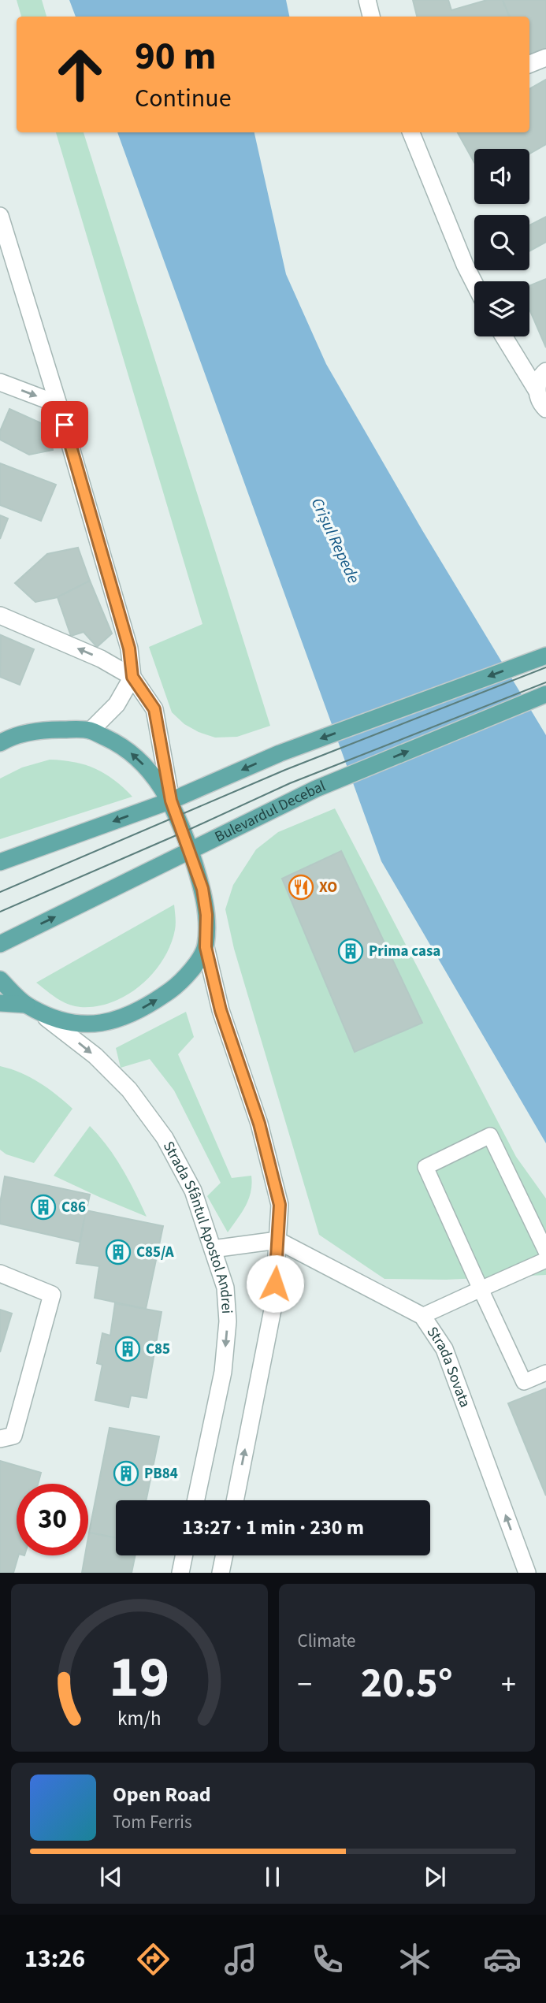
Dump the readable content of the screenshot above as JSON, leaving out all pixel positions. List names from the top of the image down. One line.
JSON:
{"streets":{"main road":["Bulevardul Decebal"],"street":["Strada Sfântul Apostol Andrei","Strada Sovata"]},"one_way":["Strada Sovata"],"water":["Crișul Repede"],"places":{"restaurant":["XO"],"building":["Prima casa","C86","C85/A","C85","PB84"]},"page":{"turn":["90 m","Continue"],"limit":"30","trip":"13:27 · 1 min · 230 m","tile":"Climate","heat":["−","20.5°","+"],"song":["Open Road","Tom Ferris"],"tabs":"13:26","gauge":["19","km/h"]}}
